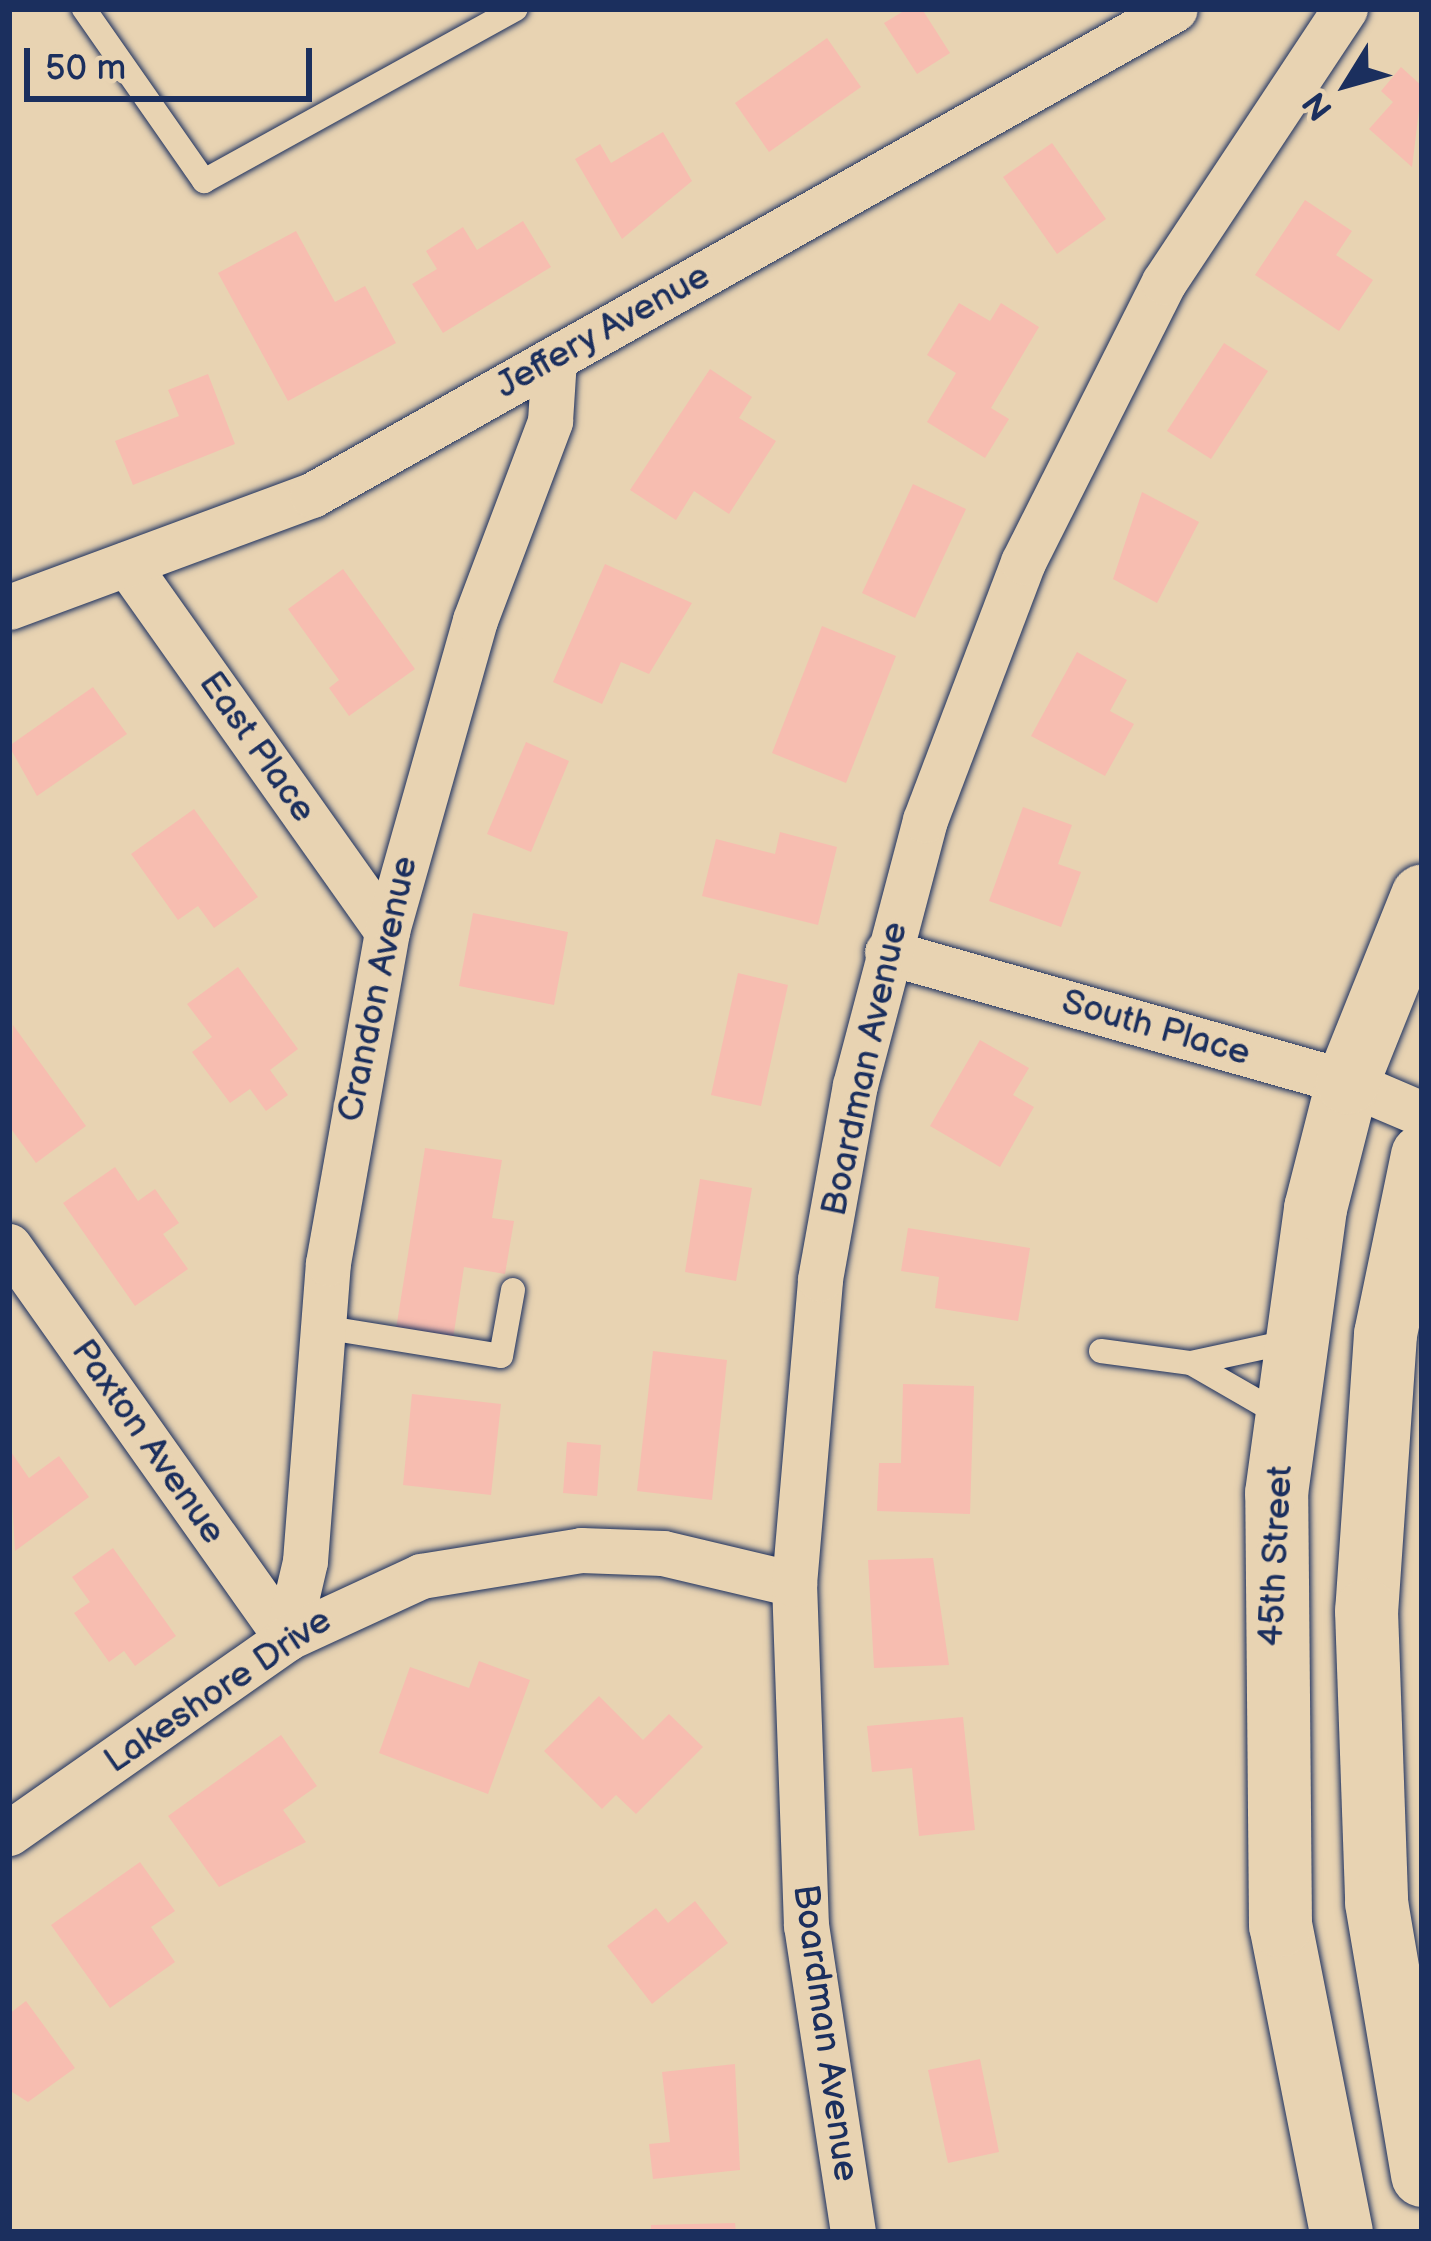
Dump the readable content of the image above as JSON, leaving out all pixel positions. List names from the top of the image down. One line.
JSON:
{"streets":{"main road":["45th Street"],"street":["Jeffery Avenue","East Place","Crandon Avenue","South Place","Boardman Avenue","Paxton Avenue","Lakeshore Drive"]},"crossings":[["Jeffery Avenue","East Place"],["Jeffery Avenue","Crandon Avenue"],["East Place","Crandon Avenue"],["Crandon Avenue","Paxton Avenue"],["Crandon Avenue","Lakeshore Drive"],["South Place","Boardman Avenue"],["South Place","45th Street"],["Boardman Avenue","Lakeshore Drive"],["Paxton Avenue","Lakeshore Drive"]],"scale_bar":"50 m","north":"bottom left"}
